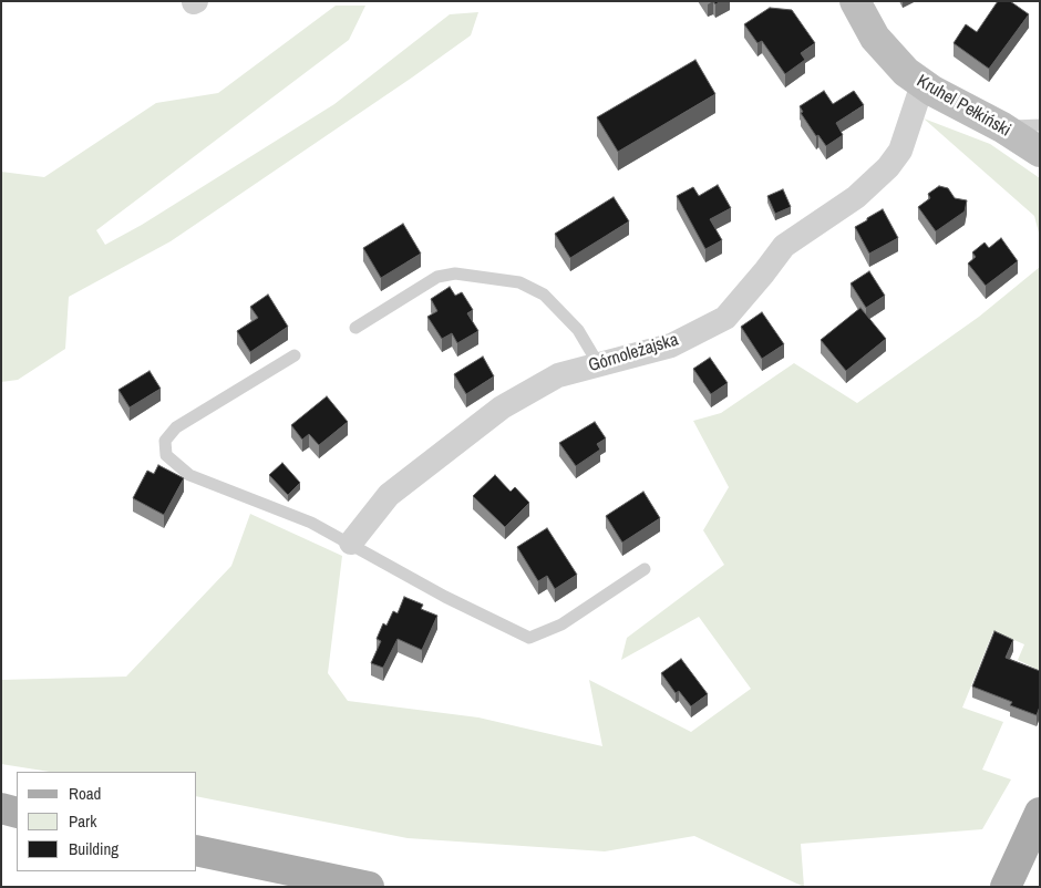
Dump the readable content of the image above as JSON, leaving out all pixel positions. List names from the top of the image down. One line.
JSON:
{"streets":{"street":["Kruhel Pełkiński","Górnoleżajska"]},"crossings":[["Kruhel Pełkiński","Górnoleżajska"]],"legend":["Road","Park","Building"]}
